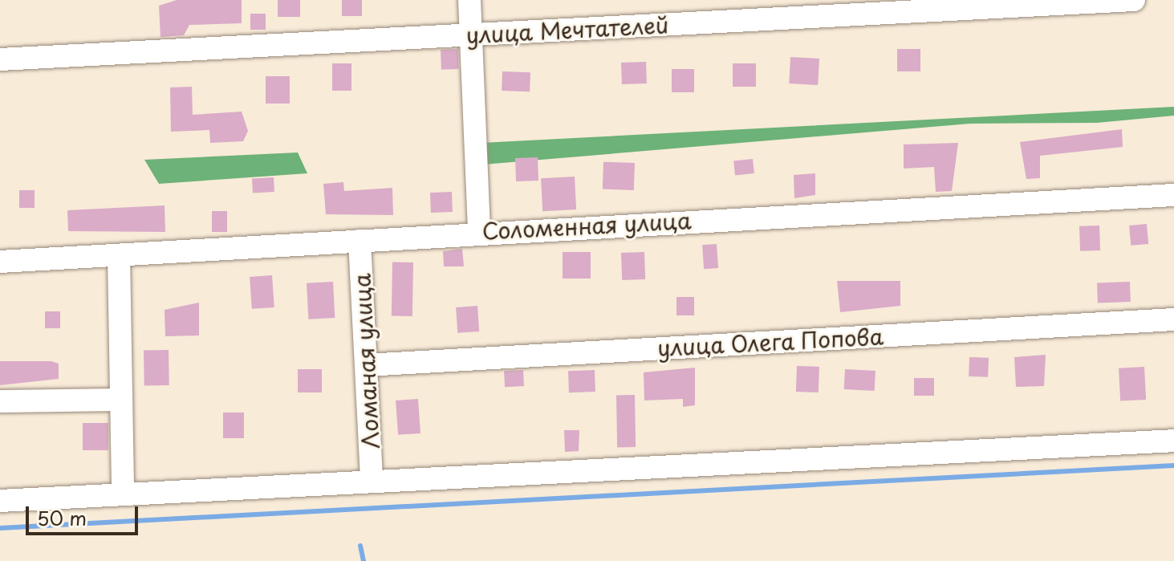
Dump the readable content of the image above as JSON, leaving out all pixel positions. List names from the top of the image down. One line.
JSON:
{"streets":{"street":["улица Мечтателей","Соломенная улица","улица Олега Попова","Ломаная улица"]},"crossings":[["Соломенная улица","Ломаная улица"],["улица Олега Попова","Ломаная улица"]],"scale_bar":"50 m"}
